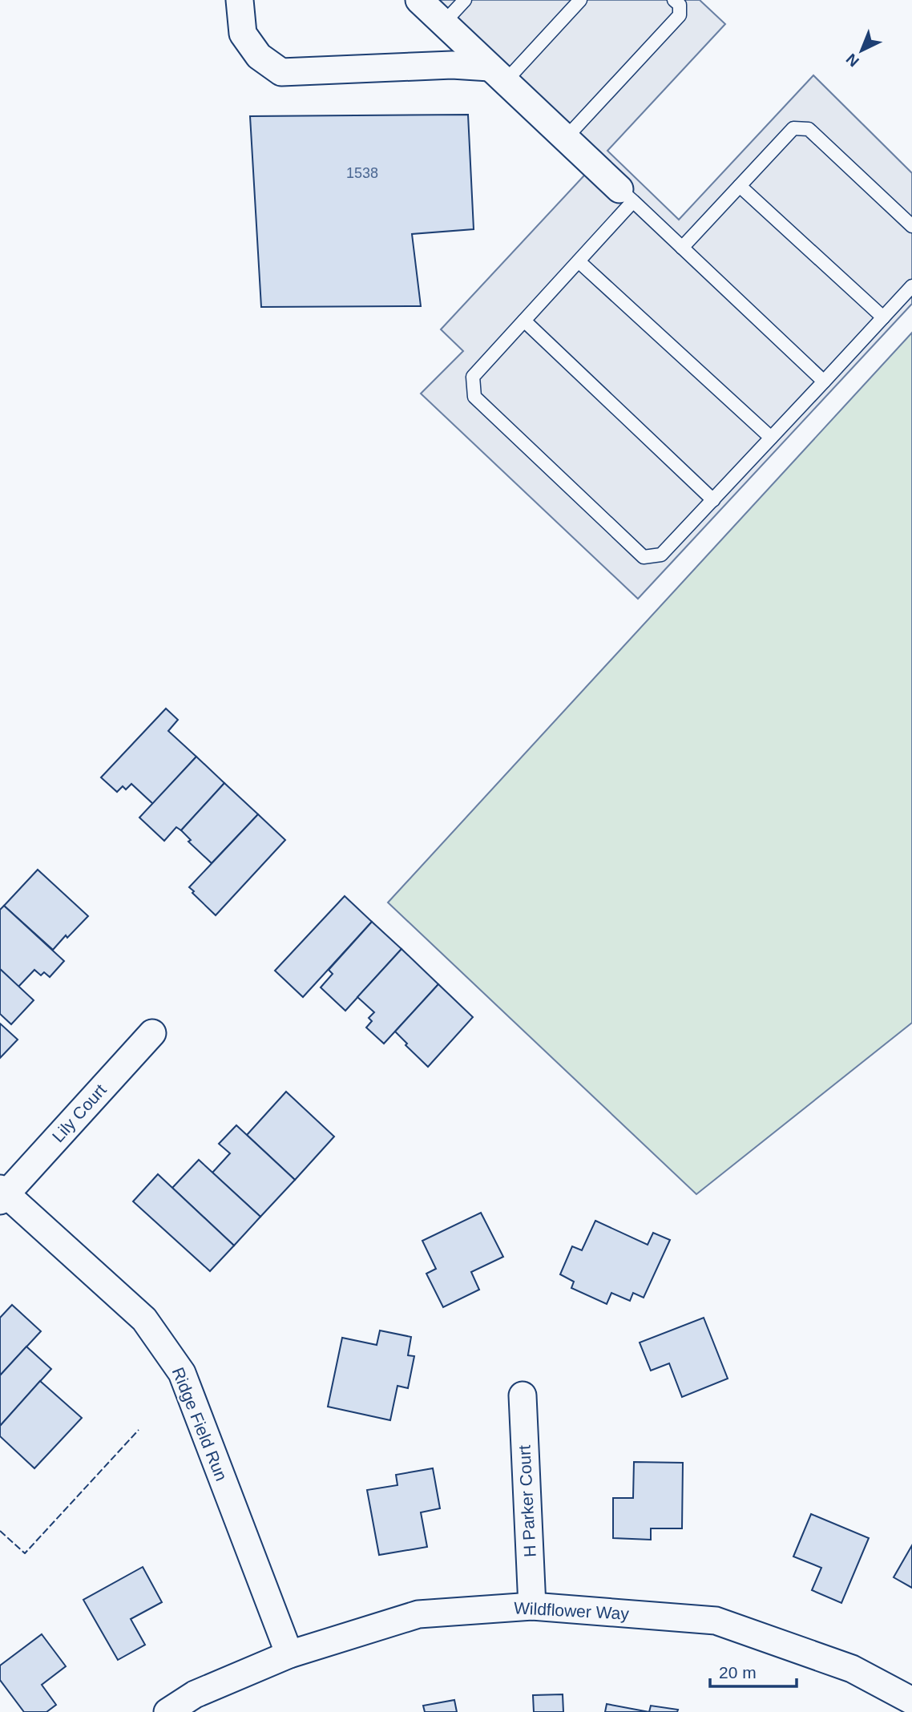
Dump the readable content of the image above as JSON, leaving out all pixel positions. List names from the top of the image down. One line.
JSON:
{"streets":{"street":["Lily Court","Ridge Field Run","H Parker Court","Wildflower Way"]},"crossings":[["Lily Court","Ridge Field Run"],["Ridge Field Run","Wildflower Way"],["H Parker Court","Wildflower Way"]],"house_numbers":["1538"],"scale_bar":"20 m","north":"bottom left"}
